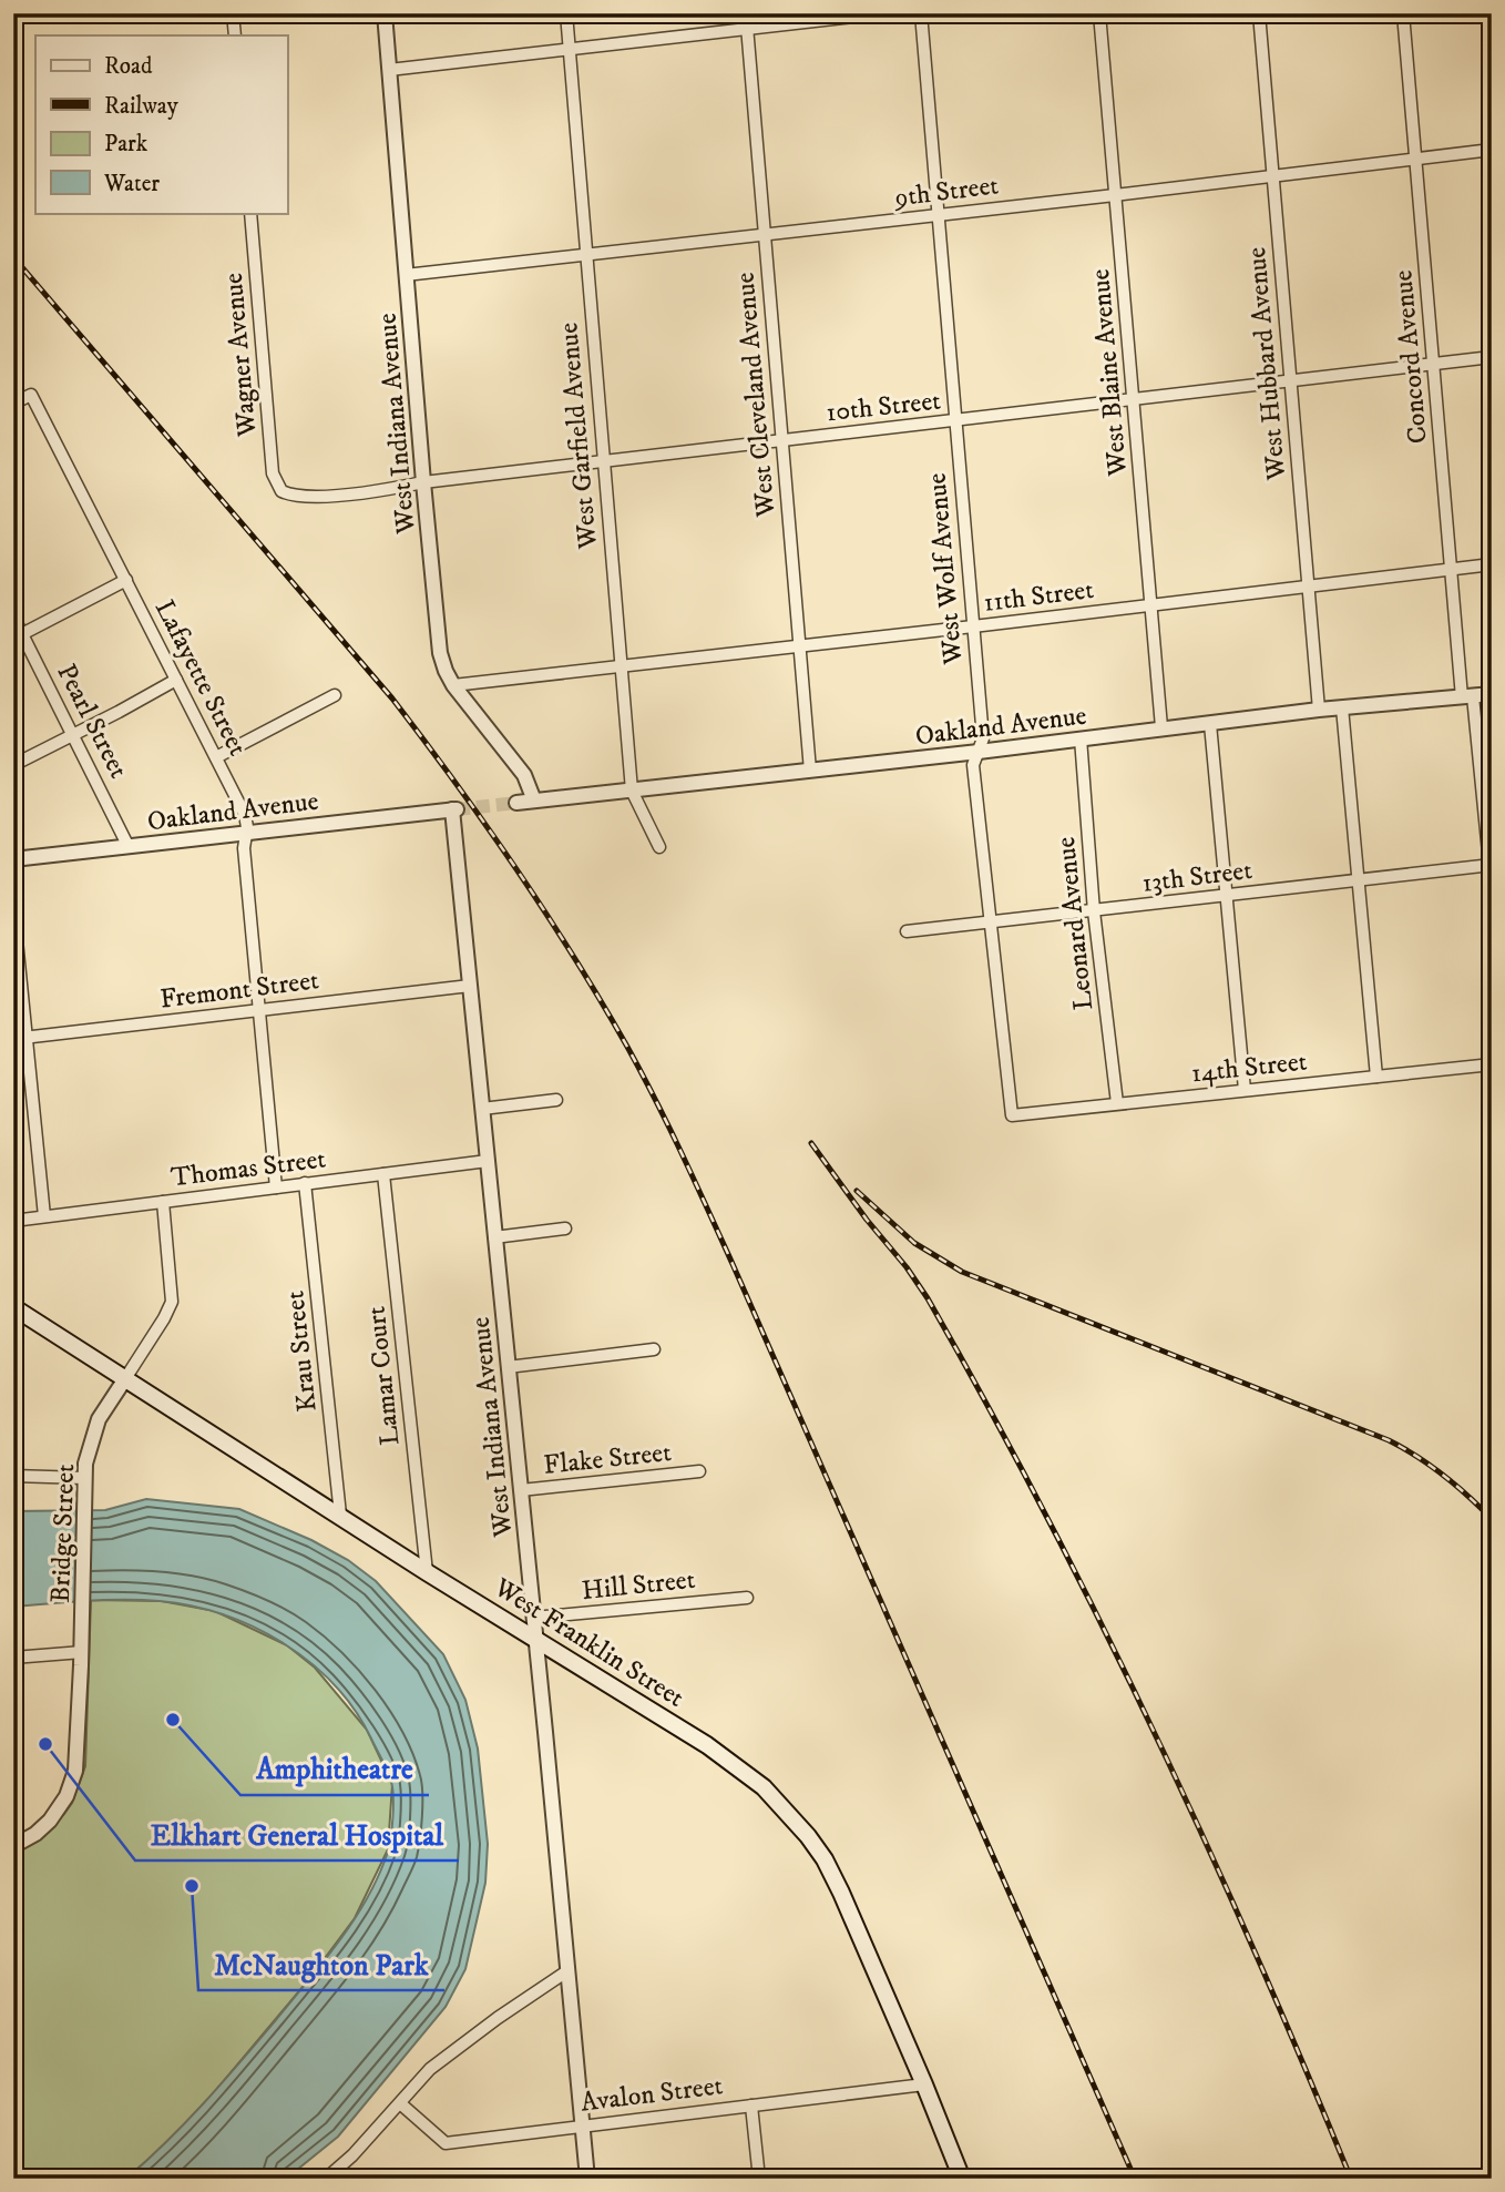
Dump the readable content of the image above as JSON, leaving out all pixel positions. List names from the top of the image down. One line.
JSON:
{"streets":{"main road":["West Franklin Street"],"street":["9th Street","Wagner Avenue","Concord Avenue","West Hubbard Avenue","West Blaine Avenue","West Cleveland Avenue","10th Street","West Indiana Avenue","West Garfield Avenue","West Wolf Avenue","11th Street","Lafayette Street","Pearl Street","Oakland Avenue","13th Street","Leonard Avenue","Fremont Street","14th Street","Thomas Street","Krau Street","Lamar Court","Flake Street","Bridge Street","Hill Street","Avalon Street"]},"crossings":[["9th Street","Concord Avenue"],["9th Street","West Hubbard Avenue"],["9th Street","West Blaine Avenue"],["9th Street","West Cleveland Avenue"],["9th Street","West Indiana Avenue"],["9th Street","West Garfield Avenue"],["9th Street","West Wolf Avenue"],["Wagner Avenue","10th Street"],["Concord Avenue","10th Street"],["Concord Avenue","11th Street"],["Concord Avenue","Oakland Avenue"],["Concord Avenue","13th Street"],["West Hubbard Avenue","10th Street"],["West Hubbard Avenue","11th Street"],["West Hubbard Avenue","Oakland Avenue"],["West Blaine Avenue","10th Street"],["West Blaine Avenue","11th Street"],["West Blaine Avenue","Oakland Avenue"],["West Cleveland Avenue","10th Street"],["West Cleveland Avenue","11th Street"],["West Cleveland Avenue","Oakland Avenue"],["10th Street","West Indiana Avenue"],["10th Street","West Garfield Avenue"],["10th Street","West Wolf Avenue"],["West Indiana Avenue","11th Street"],["West Indiana Avenue","Oakland Avenue"],["West Indiana Avenue","Fremont Street"],["West Indiana Avenue","Thomas Street"],["West Indiana Avenue","Flake Street"],["West Indiana Avenue","Hill Street"],["West Indiana Avenue","West Franklin Street"],["West Indiana Avenue","Avalon Street"],["West Garfield Avenue","11th Street"],["West Garfield Avenue","Oakland Avenue"],["West Wolf Avenue","11th Street"],["West Wolf Avenue","Oakland Avenue"],["West Wolf Avenue","13th Street"],["West Wolf Avenue","14th Street"],["Lafayette Street","Oakland Avenue"],["Lafayette Street","Fremont Street"],["Lafayette Street","Thomas Street"],["Pearl Street","Oakland Avenue"],["Oakland Avenue","Leonard Avenue"],["13th Street","Leonard Avenue"],["Leonard Avenue","14th Street"],["Thomas Street","Krau Street"],["Thomas Street","Lamar Court"],["Krau Street","West Franklin Street"],["Lamar Court","West Franklin Street"],["Bridge Street","West Franklin Street"],["West Franklin Street","Avalon Street"]],"places":["Amphitheatre","Elkhart General Hospital","McNaughton Park"],"legend":["Road","Railway","Park","Water"]}
